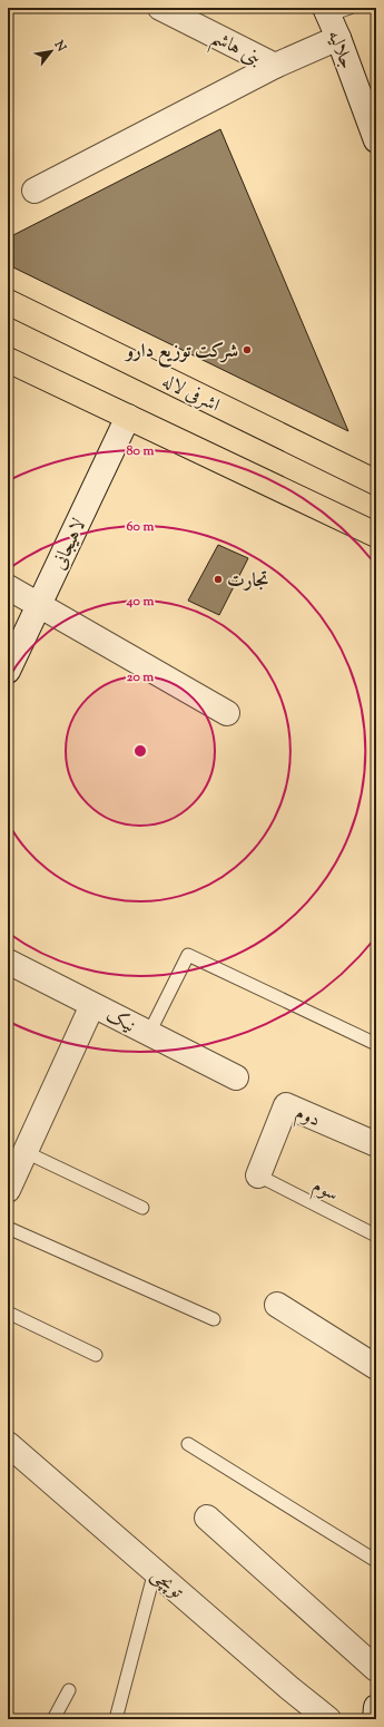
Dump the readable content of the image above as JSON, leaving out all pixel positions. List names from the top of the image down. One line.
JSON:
{"streets":{"main road":["اشرفی لاله"],"street":["بنی هاشم","جلالیه","لاهیجانی","نیک","دوم","توپچی"],"lane":["سوم"]},"crossings":[["بنی هاشم","جلالیه"],["دوم","سوم"]],"places":["شرکت توزیع دارو","تجارت"],"north":"top right","rings":["80 m","60 m","40 m","20 m"]}
